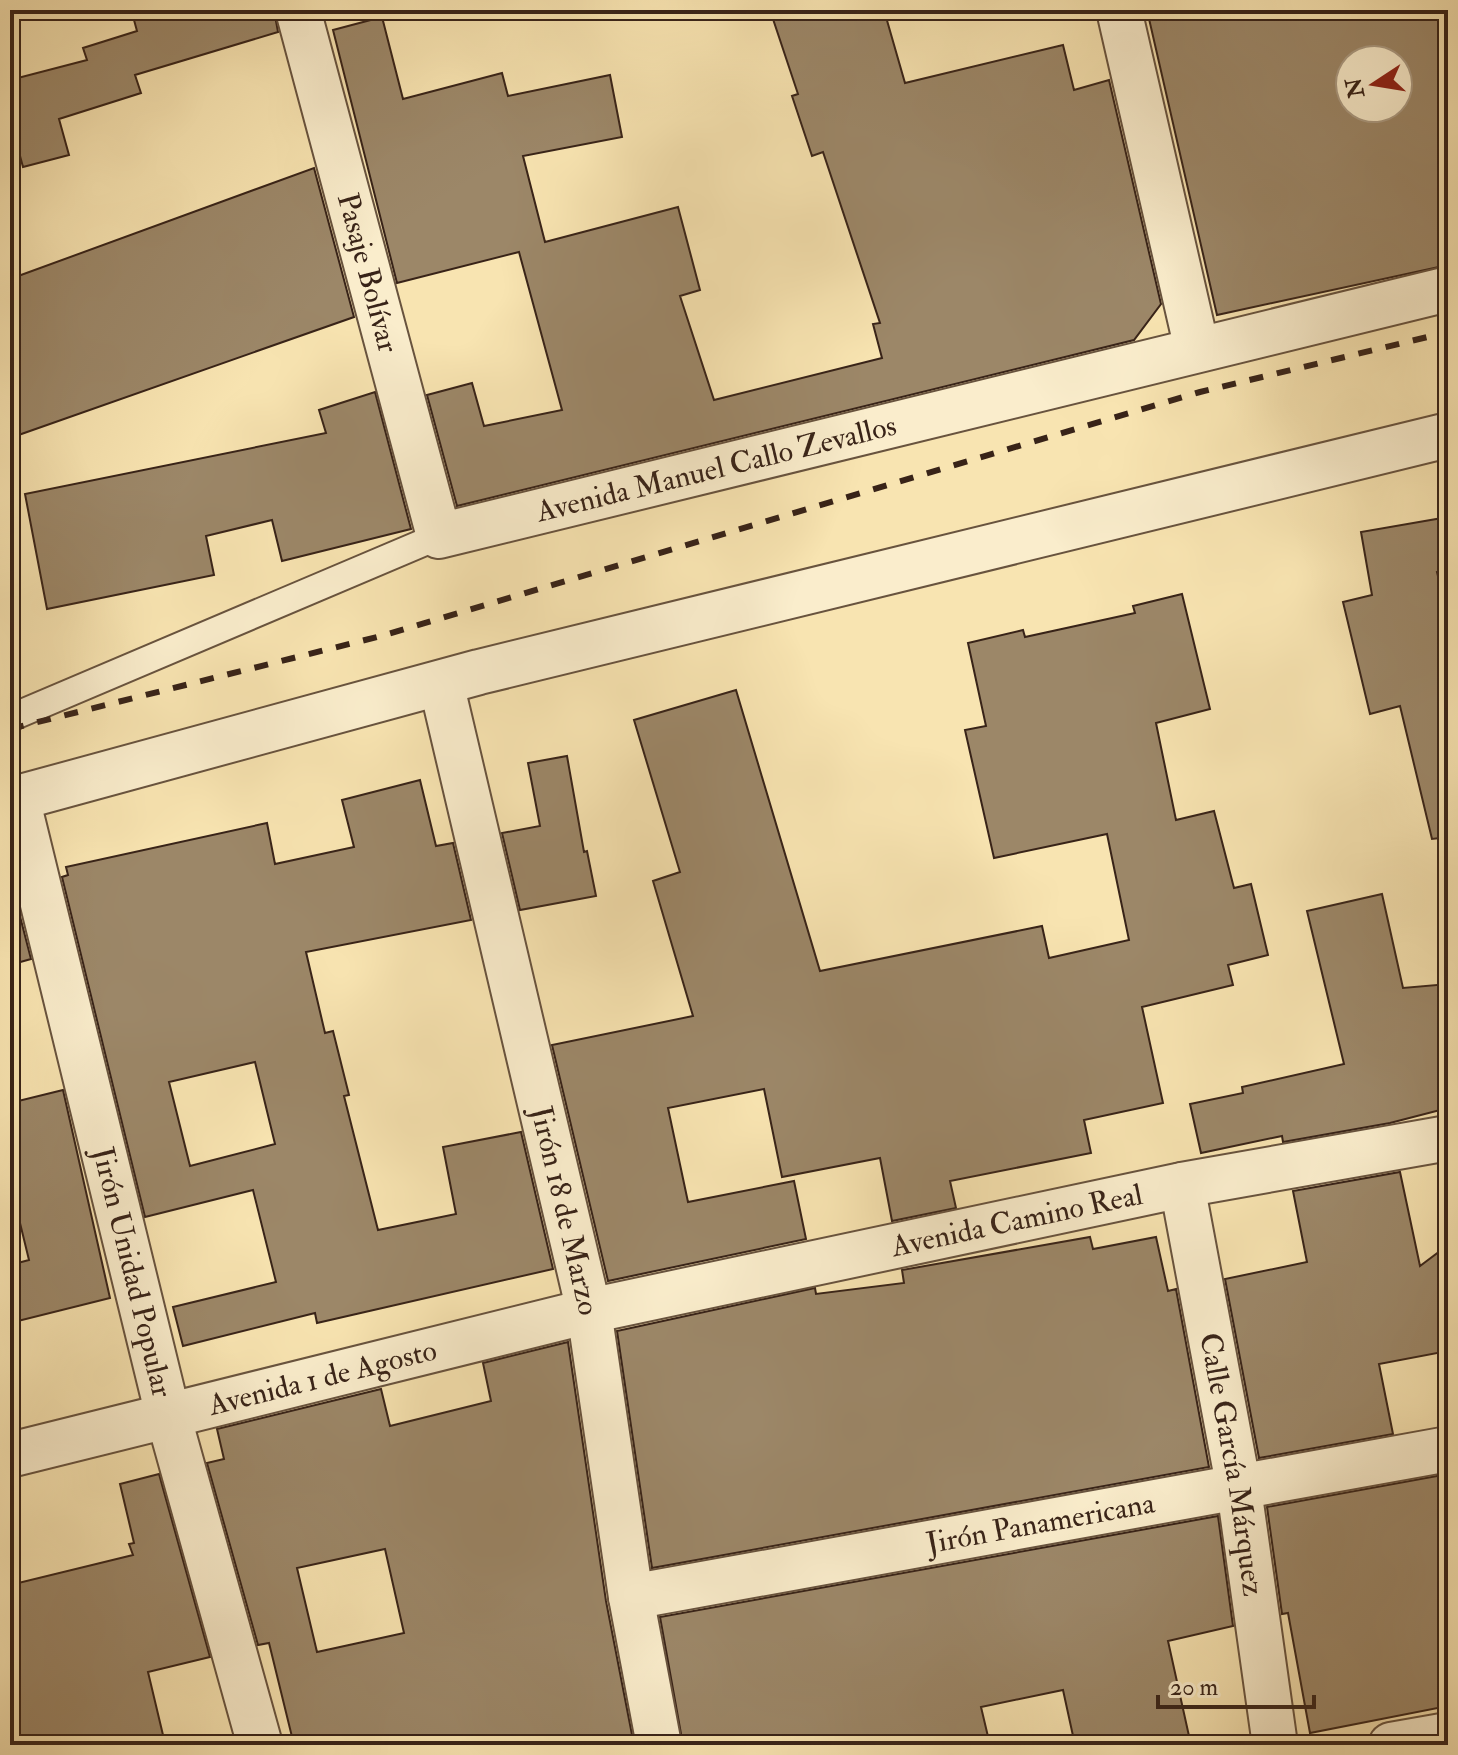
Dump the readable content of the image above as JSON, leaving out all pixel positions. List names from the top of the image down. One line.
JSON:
{"streets":{"street":["Pasaje Bolívar","Avenida Manuel Callo Zevallos","Jirón 18 de Marzo","Avenida Camino Real","Jirón Unidad Popular","Avenida 1 de Agosto","Calle García Márquez","Jirón Panamericana"]},"crossings":[["Pasaje Bolívar","Avenida Manuel Callo Zevallos"],["Jirón 18 de Marzo","Avenida Camino Real"],["Jirón 18 de Marzo","Avenida 1 de Agosto"],["Jirón 18 de Marzo","Jirón Panamericana"],["Avenida Camino Real","Avenida 1 de Agosto"],["Avenida Camino Real","Calle García Márquez"],["Jirón Unidad Popular","Avenida 1 de Agosto"],["Calle García Márquez","Jirón Panamericana"]],"scale_bar":"20 m","north":"left"}
